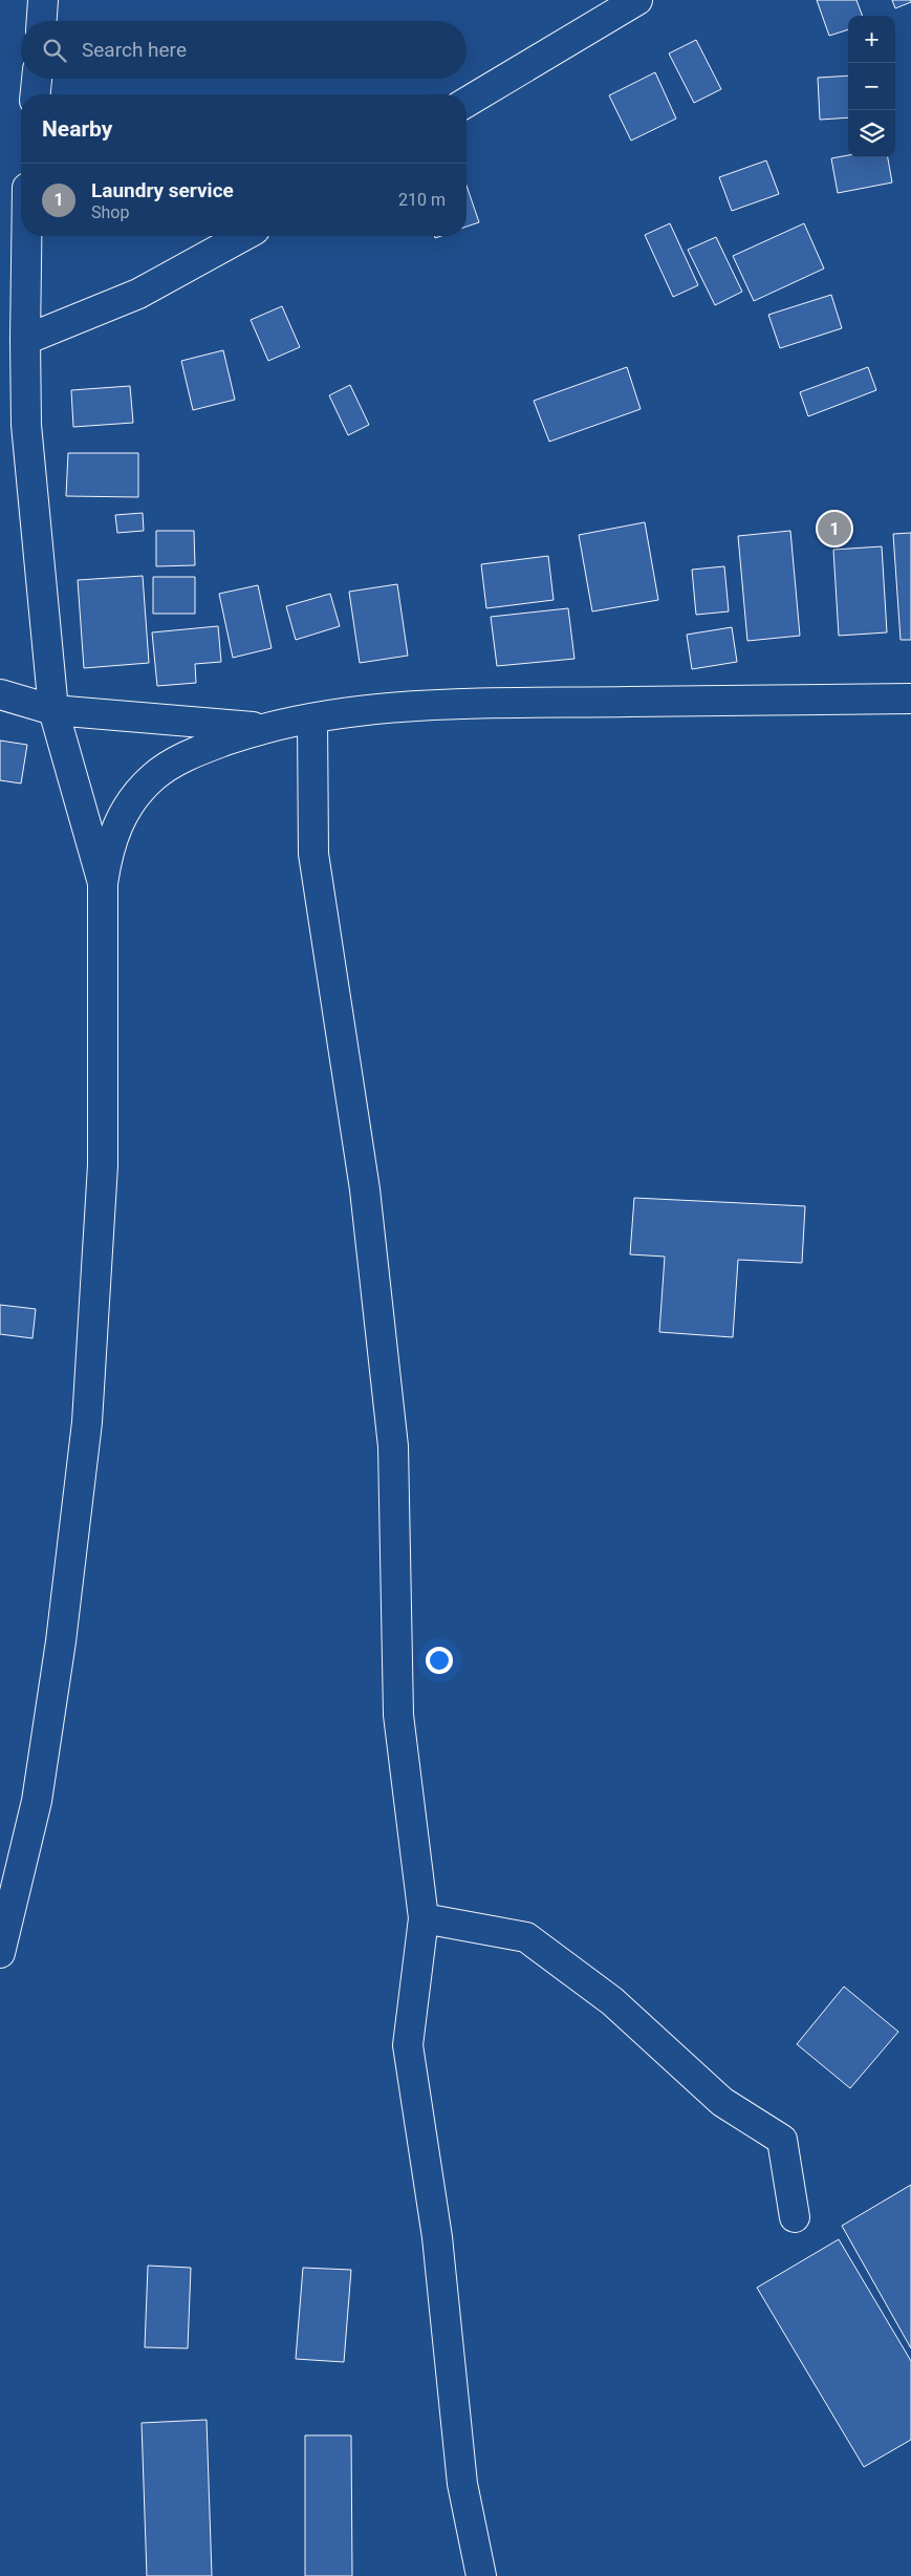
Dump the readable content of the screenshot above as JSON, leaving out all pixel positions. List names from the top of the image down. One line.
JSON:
{"page":{"map_buttons":["+","−"],"search":"Search here","heading":"Nearby","list":[{"mark":"1","name":"Laundry service","note":"Shop","value":"210 m"}],"pins":"1"}}
